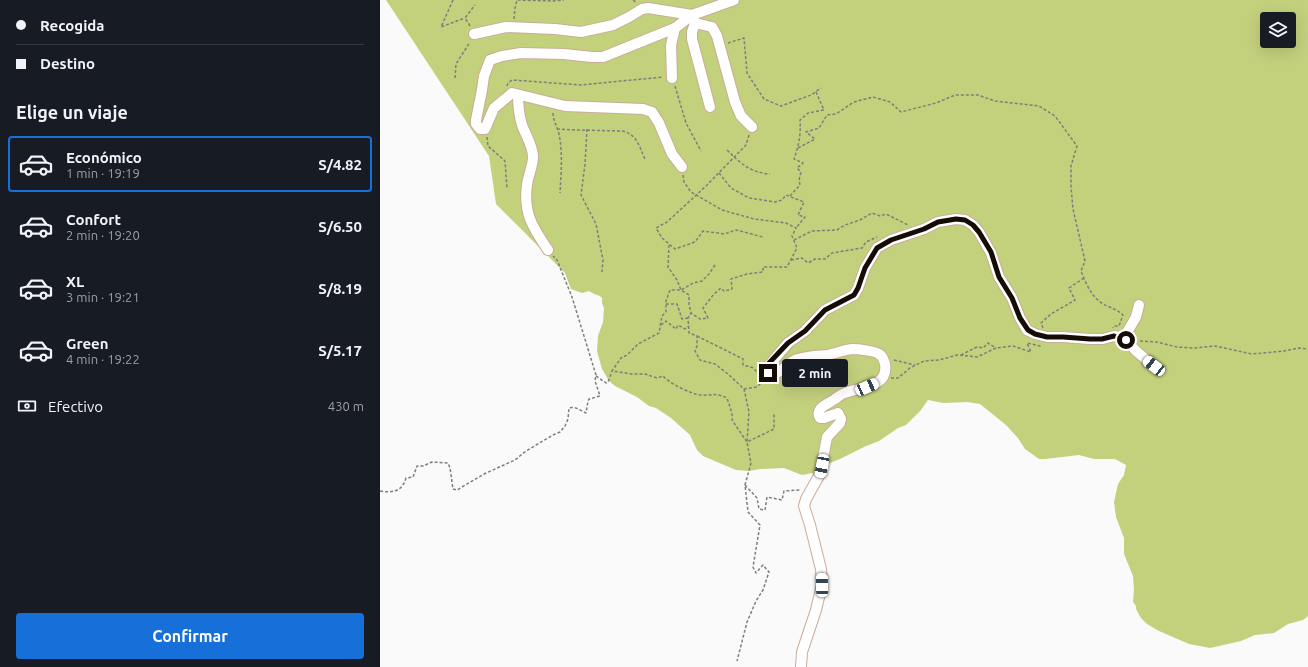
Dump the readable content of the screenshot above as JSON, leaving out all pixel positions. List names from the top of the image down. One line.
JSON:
{"page":{"banner":["Recogida","Destino"],"heading":"Elige un viaje","list":[{"name":"Económico","note":"1 min · 19:19","value":"S/4.82"},{"name":"Confort","note":"2 min · 19:20","value":"S/6.50"},{"name":"XL","note":"3 min · 19:21","value":"S/8.19"},{"name":"Green","note":"4 min · 19:22","value":"S/5.17"}],"bubble":"2 min","pay":["Efectivo","430 m"],"buttons":"Confirmar"}}
